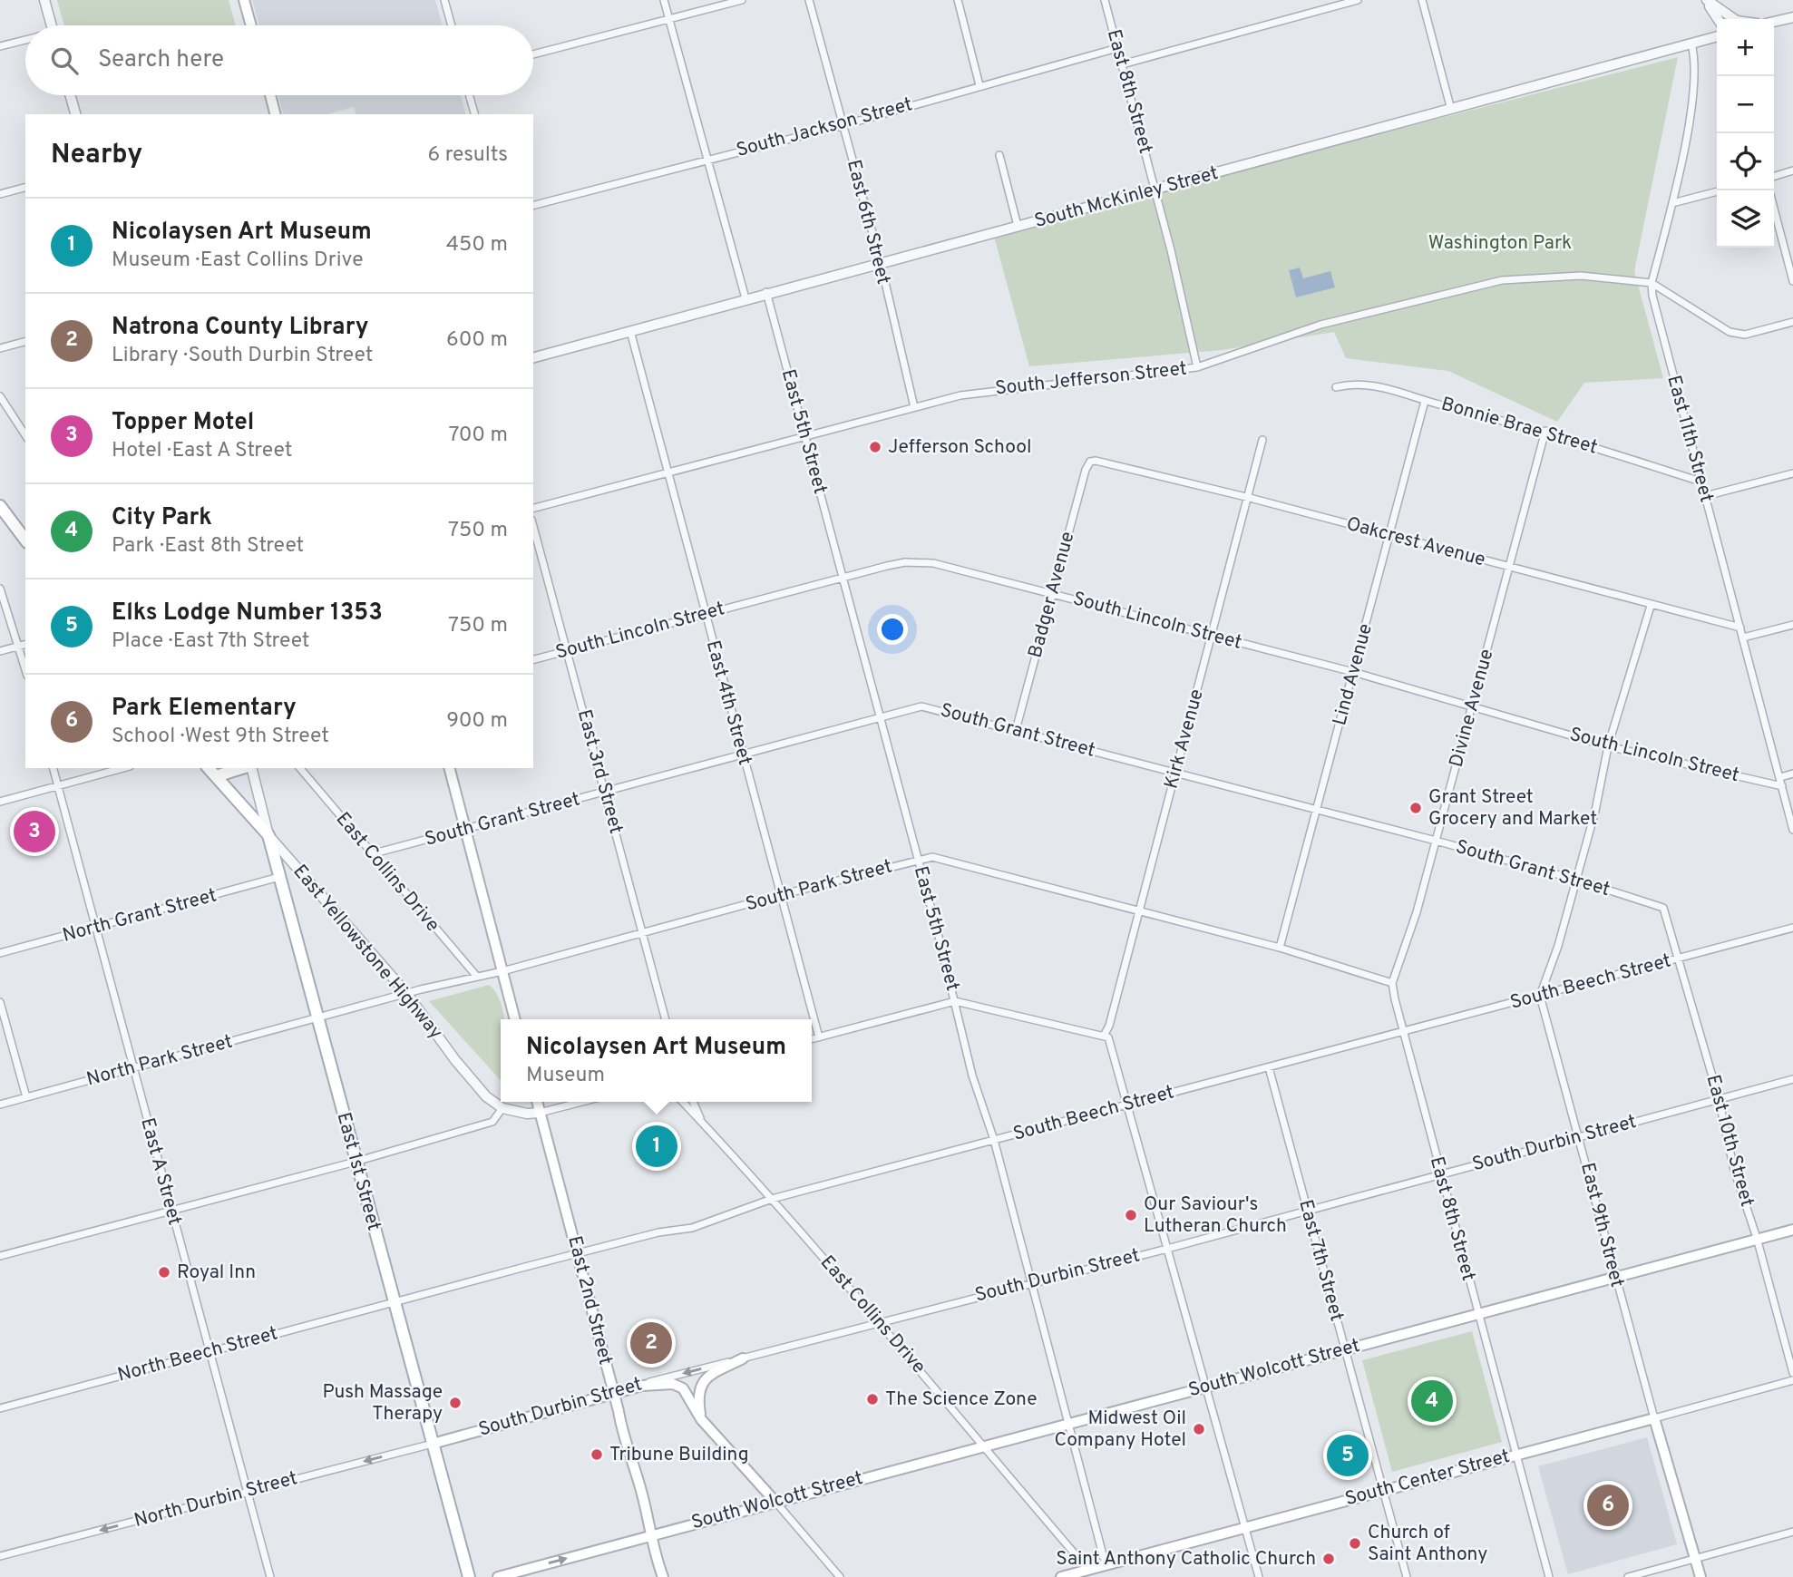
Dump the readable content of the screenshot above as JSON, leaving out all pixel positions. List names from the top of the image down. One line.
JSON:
{"streets":{"main road":["East Yellowstone Highway","South Durbin Street","East 1st Street","East 2nd Street","South Wolcott Street","South Center Street"],"street":["East 8th Street","South Jackson Street","South McKinley Street","East 6th Street","South Jefferson Street","Bonnie Brae Street","East 5th Street","East 11th Street","Oakcrest Avenue","Badger Avenue","South Lincoln Street","Lind Avenue","East 4th Street","Divine Avenue","South Grant Street","Kirk Avenue","East 3rd Street","East Collins Drive","South Park Street","North Grant Street","South Beech Street","North Park Street","East 10th Street","East A Street","East 9th Street","East 7th Street","North Beech Street","North Durbin Street"]},"crossings":[["East 8th Street","South Jackson Street"],["East 8th Street","South McKinley Street"],["East 8th Street","South Jefferson Street"],["East 8th Street","Divine Avenue"],["East 8th Street","South Park Street"],["East 8th Street","South Beech Street"],["East 8th Street","South Durbin Street"],["East 8th Street","South Wolcott Street"],["East 8th Street","South Center Street"],["South Jackson Street","East 6th Street"],["South McKinley Street","East 6th Street"],["South McKinley Street","East 5th Street"],["South McKinley Street","East 11th Street"],["South McKinley Street","East 4th Street"],["East 6th Street","South Jefferson Street"],["South Jefferson Street","East 5th Street"],["South Jefferson Street","East 11th Street"],["South Jefferson Street","East 4th Street"],["Bonnie Brae Street","East 11th Street"],["Bonnie Brae Street","Lind Avenue"],["Bonnie Brae Street","Divine Avenue"],["East 5th Street","South Lincoln Street"],["East 5th Street","South Grant Street"],["East 5th Street","South Park Street"],["East 5th Street","South Beech Street"],["East 5th Street","South Durbin Street"],["East 5th Street","South Wolcott Street"],["East 5th Street","South Center Street"],["East 11th Street","Oakcrest Avenue"],["East 11th Street","South Lincoln Street"],["Oakcrest Avenue","Badger Avenue"],["Oakcrest Avenue","Lind Avenue"],["Oakcrest Avenue","Divine Avenue"],["Oakcrest Avenue","Kirk Avenue"],["Badger Avenue","South Lincoln Street"],["Badger Avenue","South Grant Street"],["South Lincoln Street","Lind Avenue"],["South Lincoln Street","East 4th Street"],["South Lincoln Street","Divine Avenue"],["South Lincoln Street","Kirk Avenue"],["South Lincoln Street","East 3rd Street"],["Lind Avenue","South Grant Street"],["Lind Avenue","South Park Street"],["East 4th Street","South Grant Street"],["East 4th Street","South Park Street"],["Divine Avenue","South Grant Street"],["Divine Avenue","South Park Street"],["South Grant Street","Kirk Avenue"],["South Grant Street","East 3rd Street"],["South Grant Street","East Collins Drive"],["South Grant Street","East 10th Street"],["Kirk Avenue","South Park Street"],["East 3rd Street","South Park Street"],["East Collins Drive","South Park Street"],["East Collins Drive","South Beech Street"],["East Collins Drive","South Durbin Street"],["East Collins Drive","South Wolcott Street"],["East Collins Drive","South Center Street"],["South Park Street","East Yellowstone Highway"],["South Park Street","North Park Street"],["South Park Street","East 1st Street"],["North Grant Street","East A Street"],["North Grant Street","East 1st Street"],["East Yellowstone Highway","East 1st Street"],["South Beech Street","East 10th Street"],["South Beech Street","East 1st Street"],["South Beech Street","East 9th Street"],["South Beech Street","East 7th Street"],["South Beech Street","East 2nd Street"],["South Beech Street","North Beech Street"],["North Park Street","East A Street"],["North Park Street","East 1st Street"],["East 10th Street","South Durbin Street"],["East 10th Street","South Wolcott Street"],["South Durbin Street","East 1st Street"],["South Durbin Street","East 9th Street"],["South Durbin Street","East 7th Street"],["South Durbin Street","East 2nd Street"],["South Durbin Street","North Durbin Street"],["East A Street","North Beech Street"],["East A Street","North Durbin Street"],["East 1st Street","North Beech Street"],["East 1st Street","North Durbin Street"],["East 9th Street","South Wolcott Street"],["East 9th Street","South Center Street"],["East 7th Street","South Wolcott Street"],["East 7th Street","South Center Street"],["East 2nd Street","South Wolcott Street"]],"one_way":["North Durbin Street"],"parks":["Washington Park"],"places":["Jefferson School","Grant Street Grocery and Market","Our Saviour's Lutheran Church","Royal Inn","The Science Zone","Push Massage Therapy","Midwest Oil Company Hotel","Tribune Building","Church of Saint Anthony","Saint Anthony Catholic Church"],"page":{"map_buttons":["+","−"],"search":"Search here","heading":["Nearby","6 results"],"list":[{"mark":"1","name":"Nicolaysen Art Museum","note":"Museum · East Collins Drive","value":"450 m"},{"mark":"2","name":"Natrona County Library","note":"Library · South Durbin Street","value":"600 m"},{"mark":"3","name":"Topper Motel","note":"Hotel · East A Street","value":"700 m"},{"mark":"4","name":"City Park","note":"Park · East 8th Street","value":"750 m"},{"mark":"5","name":"Elks Lodge Number 1353","note":"Place · East 7th Street","value":"750 m"},{"mark":"6","name":"Park Elementary","note":"School · West 9th Street","value":"900 m"}],"pins":["3","1","2","4","5","6"],"popup":["Nicolaysen Art Museum","Museum"]}}
